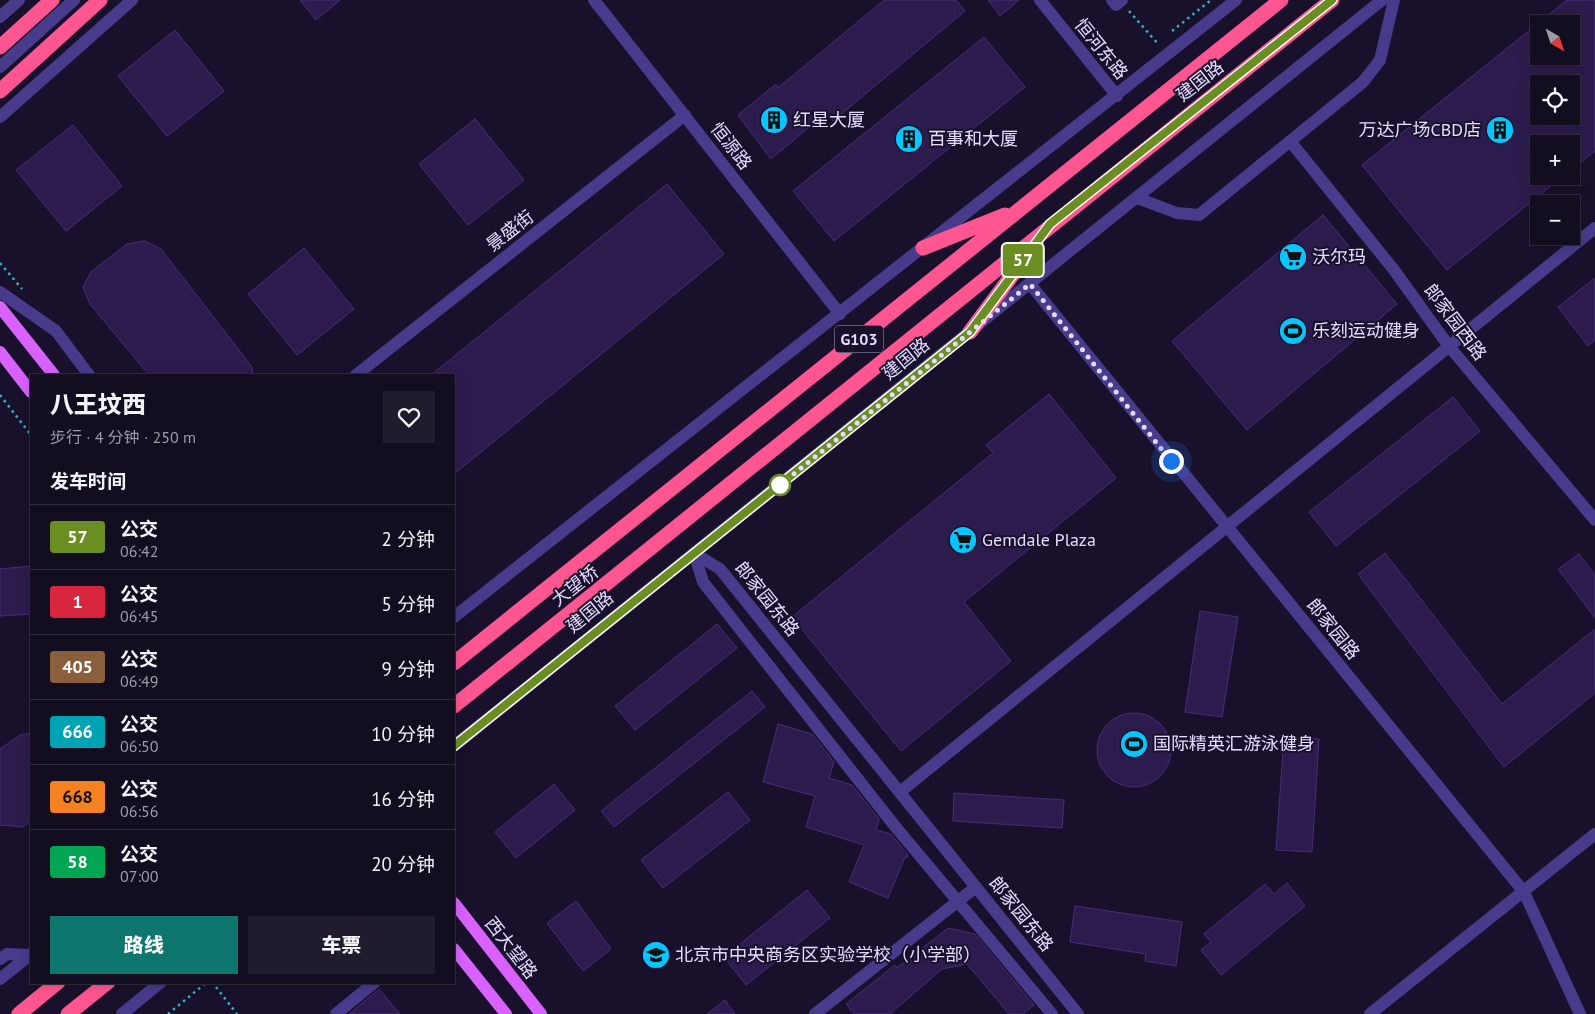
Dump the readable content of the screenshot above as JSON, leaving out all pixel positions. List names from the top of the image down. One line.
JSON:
{"streets":{"highway":["建国路","G103","大望桥"],"main road":["西大望路"],"street":["恒河东路","恒源路","景盛街","郎家园西路","郎家园东路","郎家园路"]},"crossings":[["建国路","大望桥"],["建国路","郎家园东路"],["建国路","郎家园路"],["恒源路","景盛街"]],"places":{"building":["红星大厦","万达广场CBD店","百事和大厦"],"supermarket":["沃尔玛","Gemdale Plaza"],"sports":["乐刻运动健身","国际精英汇游泳健身"],"school or university":["北京市中央商务区实验学校（小学部）"]},"lines":["bus line 57"],"north":"bottom right","page":{"on_map":"57","map_buttons":["+","−"],"heading":[["八王坟西","步行 · 4 分钟 · 250 m"],"发车时间"],"list":[{"mark":"57","name":"公交","note":"06:42","value":"2 分钟"},{"mark":"1","name":"公交","note":"06:45","value":"5 分钟"},{"mark":"405","name":"公交","note":"06:49","value":"9 分钟"},{"mark":"666","name":"公交","note":"06:50","value":"10 分钟"},{"mark":"668","name":"公交","note":"06:56","value":"16 分钟"},{"mark":"58","name":"公交","note":"07:00","value":"20 分钟"}],"buttons":["路线","车票"]}}
